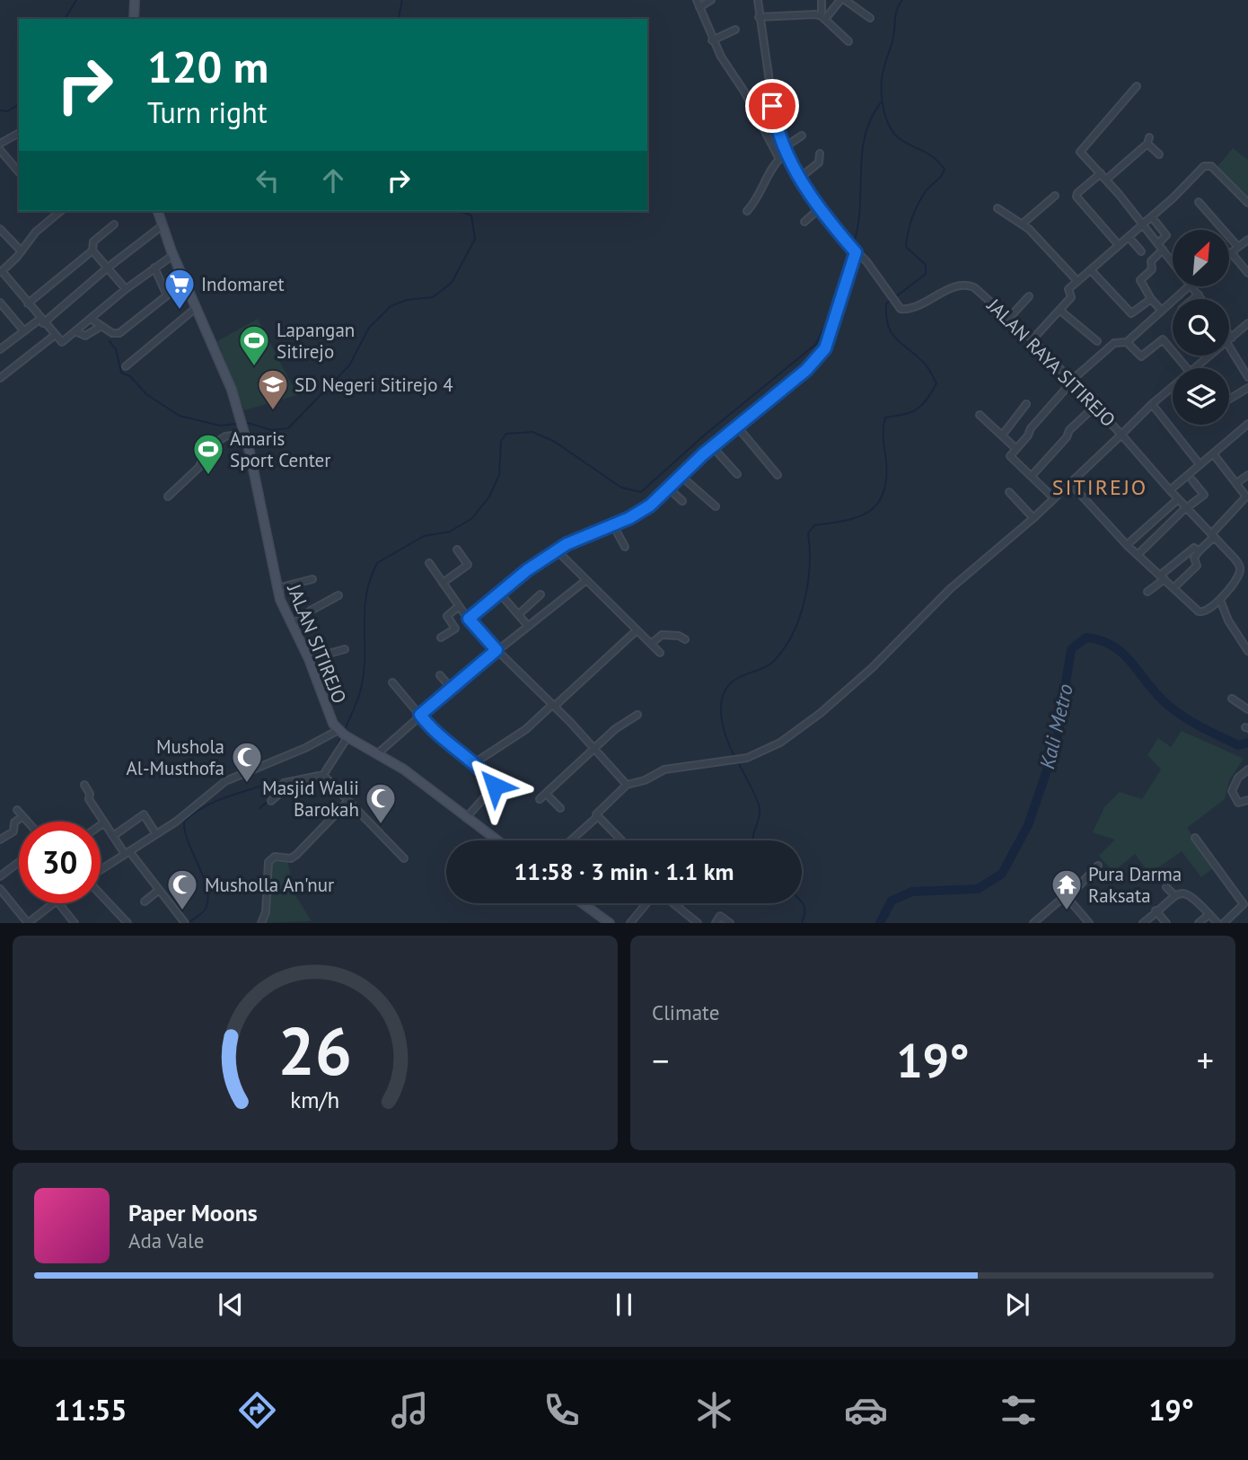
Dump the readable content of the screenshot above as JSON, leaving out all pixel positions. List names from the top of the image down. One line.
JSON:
{"streets":{"main road":["JALAN SITIREJO"],"street":["JALAN RAYA SITIREJO"]},"districts":["SITIREJO"],"water":["Kali Metro"],"places":{"supermarket":["Indomaret"],"sports":["Lapangan Sitirejo","Amaris Sport Center"],"school or university":["SD Negeri Sitirejo 4"],"mosque":["Mushola Al-Musthofa","Masjid Walii Barokah","Musholla An'nur"],"temple":["Pura Darma Raksata"]},"north":"top right","page":{"turn":["120 m","Turn right"],"limit":"30","trip":"11:58 · 3 min · 1.1 km","tile":"Climate","heat":["−","19°","+"],"song":["Paper Moons","Ada Vale"],"tabs":["11:55","19°"],"gauge":["26","km/h"]}}
